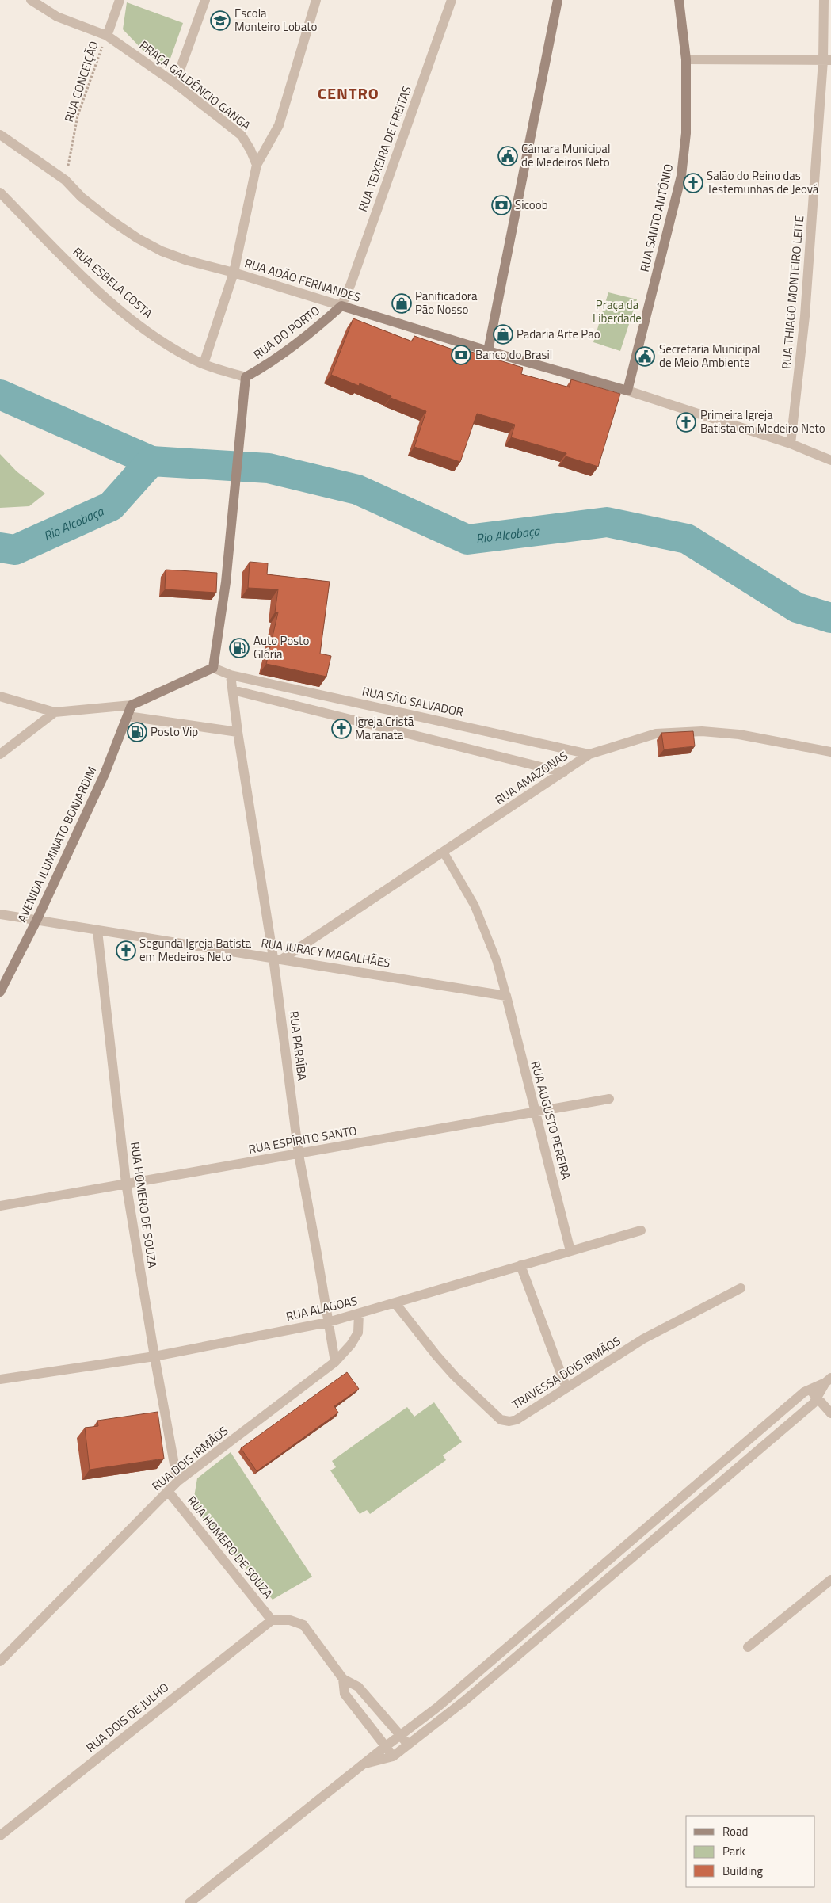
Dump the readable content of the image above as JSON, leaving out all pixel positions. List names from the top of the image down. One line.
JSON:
{"streets":{"street":["PRAÇA GALDÊNCIO GANGA","RUA TEIXEIRA DE FREITAS","RUA SANTO ANTÔNIO","RUA ADÃO FERNANDES","RUA ESBELA COSTA","RUA THIAGO MONTEIRO LEITE","RUA DO PORTO","RUA SÃO SALVADOR","RUA AMAZONAS","AVENIDA ILUMINATO BONJARDIM","RUA JURACY MAGALHÃES","RUA PARAÍBA","RUA AUGUSTO PEREIRA","RUA ESPÍRITO SANTO","RUA HOMERO DE SOUZA","RUA ALAGOAS","TRAVESSA DOIS IRMÃOS","RUA DOIS IRMÃOS","RUA DOIS DE JULHO"],"path":["RUA CONCEIÇÃO"]},"crossings":[["RUA CONCEIÇÃO","PRAÇA GALDÊNCIO GANGA"],["RUA CONCEIÇÃO","RUA ADÃO FERNANDES"],["RUA TEIXEIRA DE FREITAS","RUA ADÃO FERNANDES"],["RUA TEIXEIRA DE FREITAS","RUA DO PORTO"],["RUA SANTO ANTÔNIO","RUA ADÃO FERNANDES"],["RUA ADÃO FERNANDES","RUA DO PORTO"],["RUA ESBELA COSTA","RUA DO PORTO"],["RUA SÃO SALVADOR","RUA AMAZONAS"],["RUA SÃO SALVADOR","RUA PARAÍBA"],["RUA AMAZONAS","RUA JURACY MAGALHÃES"],["RUA AMAZONAS","RUA PARAÍBA"],["AVENIDA ILUMINATO BONJARDIM","RUA JURACY MAGALHÃES"],["RUA JURACY MAGALHÃES","RUA PARAÍBA"],["RUA JURACY MAGALHÃES","RUA AUGUSTO PEREIRA"],["RUA JURACY MAGALHÃES","RUA HOMERO DE SOUZA"],["RUA PARAÍBA","RUA ESPÍRITO SANTO"],["RUA PARAÍBA","RUA ALAGOAS"],["RUA PARAÍBA","RUA DOIS IRMÃOS"],["RUA AUGUSTO PEREIRA","RUA ESPÍRITO SANTO"],["RUA AUGUSTO PEREIRA","RUA ALAGOAS"],["RUA ESPÍRITO SANTO","RUA HOMERO DE SOUZA"],["RUA HOMERO DE SOUZA","RUA ALAGOAS"],["RUA HOMERO DE SOUZA","RUA DOIS IRMÃOS"],["RUA HOMERO DE SOUZA","RUA DOIS DE JULHO"],["RUA ALAGOAS","TRAVESSA DOIS IRMÃOS"],["RUA ALAGOAS","RUA DOIS IRMÃOS"]],"districts":["CENTRO"],"water":["Rio Alcobaça"],"parks":["Praça da Liberdade"],"places":{"school or university":["Escola Monteiro Lobato"],"public building":["Câmara Municipal de Medeiros Neto","Secretaria Municipal de Meio Ambiente"],"church":["Salão do Reino das Testemunhas de Jeová","Primeira Igreja Batista em Medeiro Neto","Igreja Cristã Maranata","Segunda Igreja Batista em Medeiros Neto"],"bank":["Sicoob","Banco do Brasil"],"shop":["Panificadora Pão Nosso","Padaria Arte Pão"],"fuel station":["Auto Posto Glória","Posto Vip"]},"legend":["Road","Park","Building"]}
